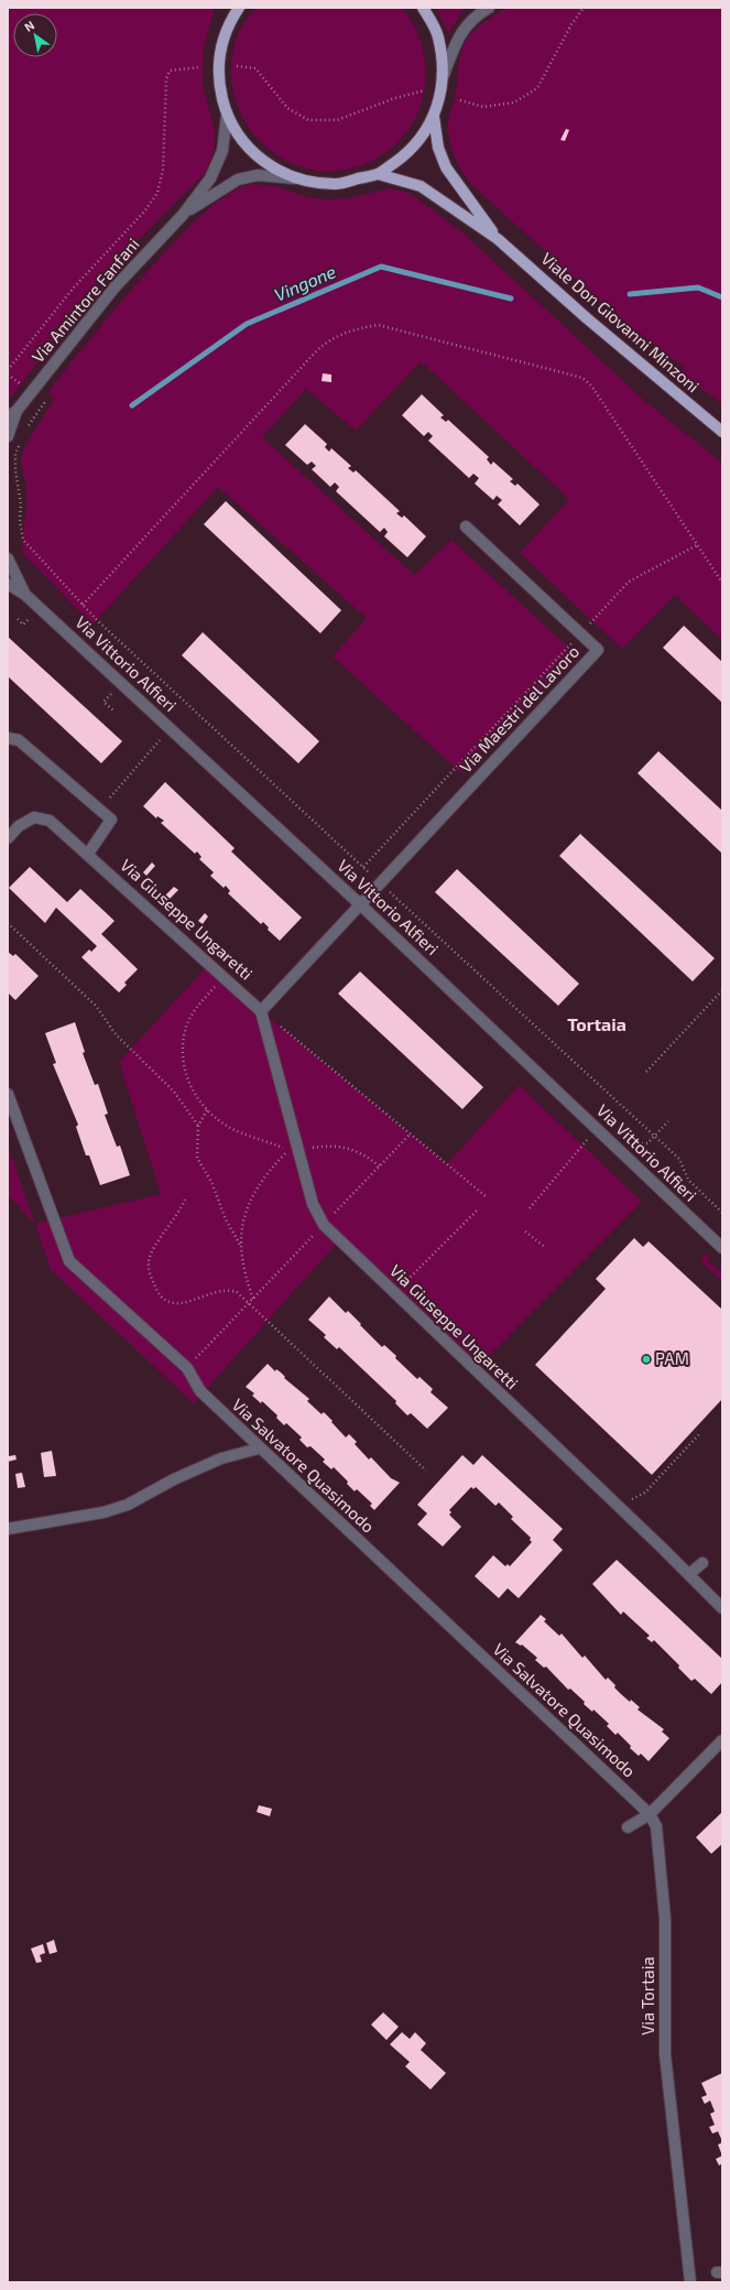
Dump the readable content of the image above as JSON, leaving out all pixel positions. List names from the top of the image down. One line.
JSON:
{"streets":{"main road":["Viale Don Giovanni Minzoni"],"street":["Via Amintore Fanfani","Via Vittorio Alfieri","Via Maestri del Lavoro","Via Giuseppe Ungaretti","Via Salvatore Quasimodo","Via Tortaia"]},"crossings":[["Via Vittorio Alfieri","Via Maestri del Lavoro"],["Via Salvatore Quasimodo","Via Tortaia"]],"districts":["Tortaia"],"water":["Vingone"],"places":["PAM"],"north":"top left"}
